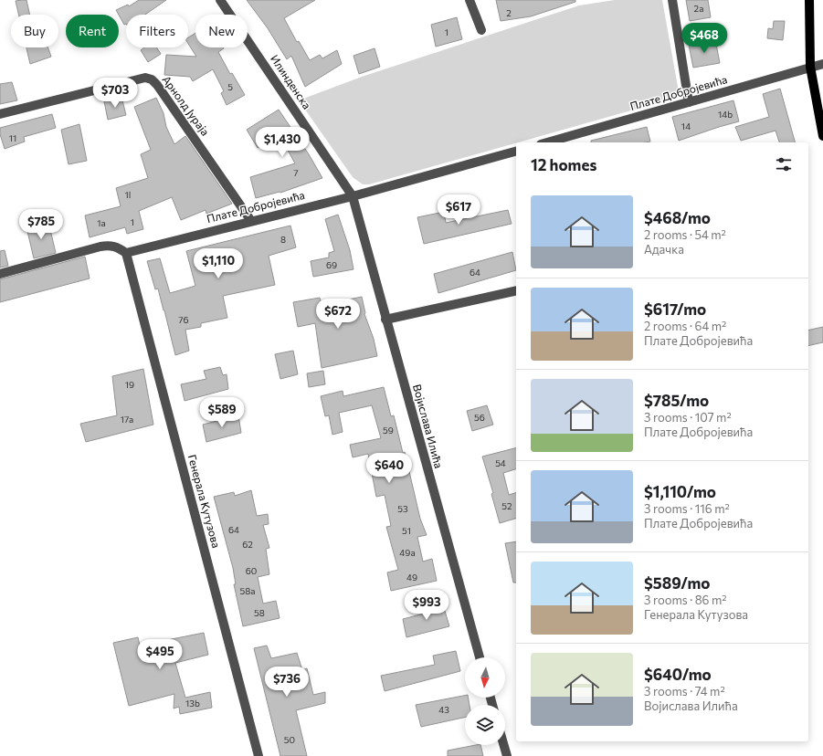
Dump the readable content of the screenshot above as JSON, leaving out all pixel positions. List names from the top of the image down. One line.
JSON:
{"streets":{"street":["Илинденска","Плате Добројевића","Арнолд Јураја","Војислава Илића","Генерала Кутузова"]},"crossings":[["Илинденска","Плате Добројевића"],["Илинденска","Војислава Илића"],["Плате Добројевића","Арнолд Јураја"],["Плате Добројевића","Војислава Илића"],["Плате Добројевића","Генерала Кутузова"]],"house_numbers":["2a","2","1","5","14b","14","11","7","1l","1","1a","8","69","64","76","19","56","17a","59","54","52","53","64","51","62","49a","60","49","58a","58","13b","43","50"],"north":"bottom","page":{"chip":["Buy","Rent","Filters","New"],"price":["$468","$703","$1,430","$617","$785","$1,110","$672","$589","$640","$993","$495","$736"],"heading":"12 homes","list":[{"name":"$468/mo","note":"2 rooms · 54 m² · Адачка"},{"name":"$617/mo","note":"2 rooms · 64 m² · Плате Добројевића"},{"name":"$785/mo","note":"3 rooms · 107 m² · Плате Добројевића"},{"name":"$1,110/mo","note":"3 rooms · 116 m² · Плате Добројевића"},{"name":"$589/mo","note":"3 rooms · 86 m² · Генерала Кутузова"},{"name":"$640/mo","note":"3 rooms · 74 m² · Војислава Илића"}]}}
